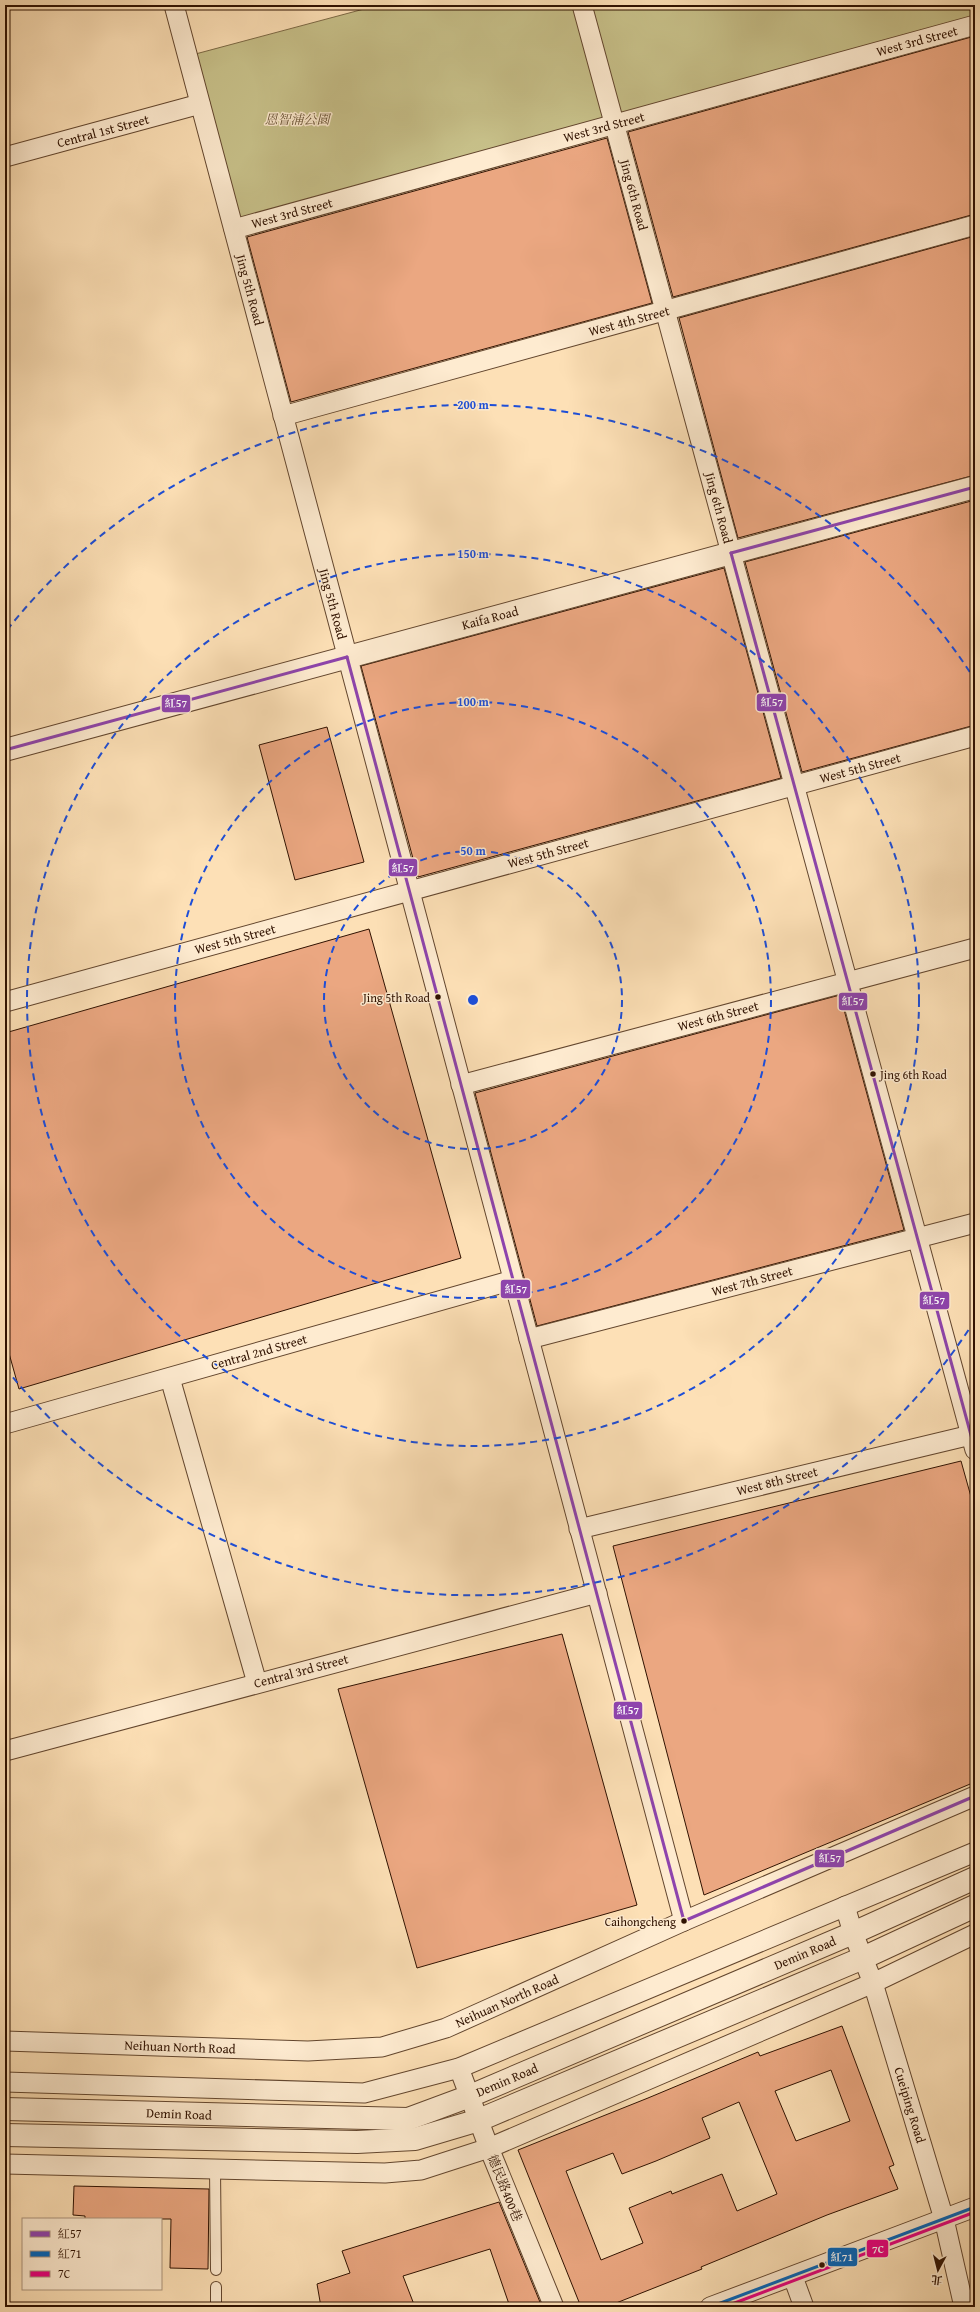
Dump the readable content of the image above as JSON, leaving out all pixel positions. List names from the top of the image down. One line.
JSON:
{"streets":{"street":["West 3rd Street","Central 1st Street","Jing 6th Road","Jing 5th Road","West 4th Street","Kaifa Road","West 5th Street","West 6th Street","West 7th Street","Central 2nd Street","West 8th Street","Central 3rd Street","Demin Road","Neihuan North Road","Cueiping Road","德民路400巷"]},"crossings":[["West 3rd Street","Jing 6th Road"],["West 3rd Street","Jing 5th Road"],["Central 1st Street","Jing 5th Road"],["Jing 6th Road","West 4th Street"],["Jing 6th Road","Kaifa Road"],["Jing 6th Road","West 5th Street"],["Jing 6th Road","West 6th Street"],["Jing 6th Road","West 7th Street"],["Jing 6th Road","West 8th Street"],["Jing 5th Road","West 4th Street"],["Jing 5th Road","Kaifa Road"],["Jing 5th Road","West 5th Street"],["Jing 5th Road","West 6th Street"],["Jing 5th Road","West 7th Street"],["Jing 5th Road","Central 2nd Street"],["Jing 5th Road","West 8th Street"],["Jing 5th Road","Central 3rd Street"],["Jing 5th Road","Neihuan North Road"],["Demin Road","Cueiping Road"],["Demin Road","德民路400巷"]],"parks":["恩智浦公園"],"places":["Jing 5th Road","Jing 6th Road","Caihongcheng"],"lines":["transit line 紅57","transit line 紅71","transit line 7C"],"legend":["紅57","紅71","7C"],"north":"bottom","rings":["200 m","150 m","100 m","50 m"]}
